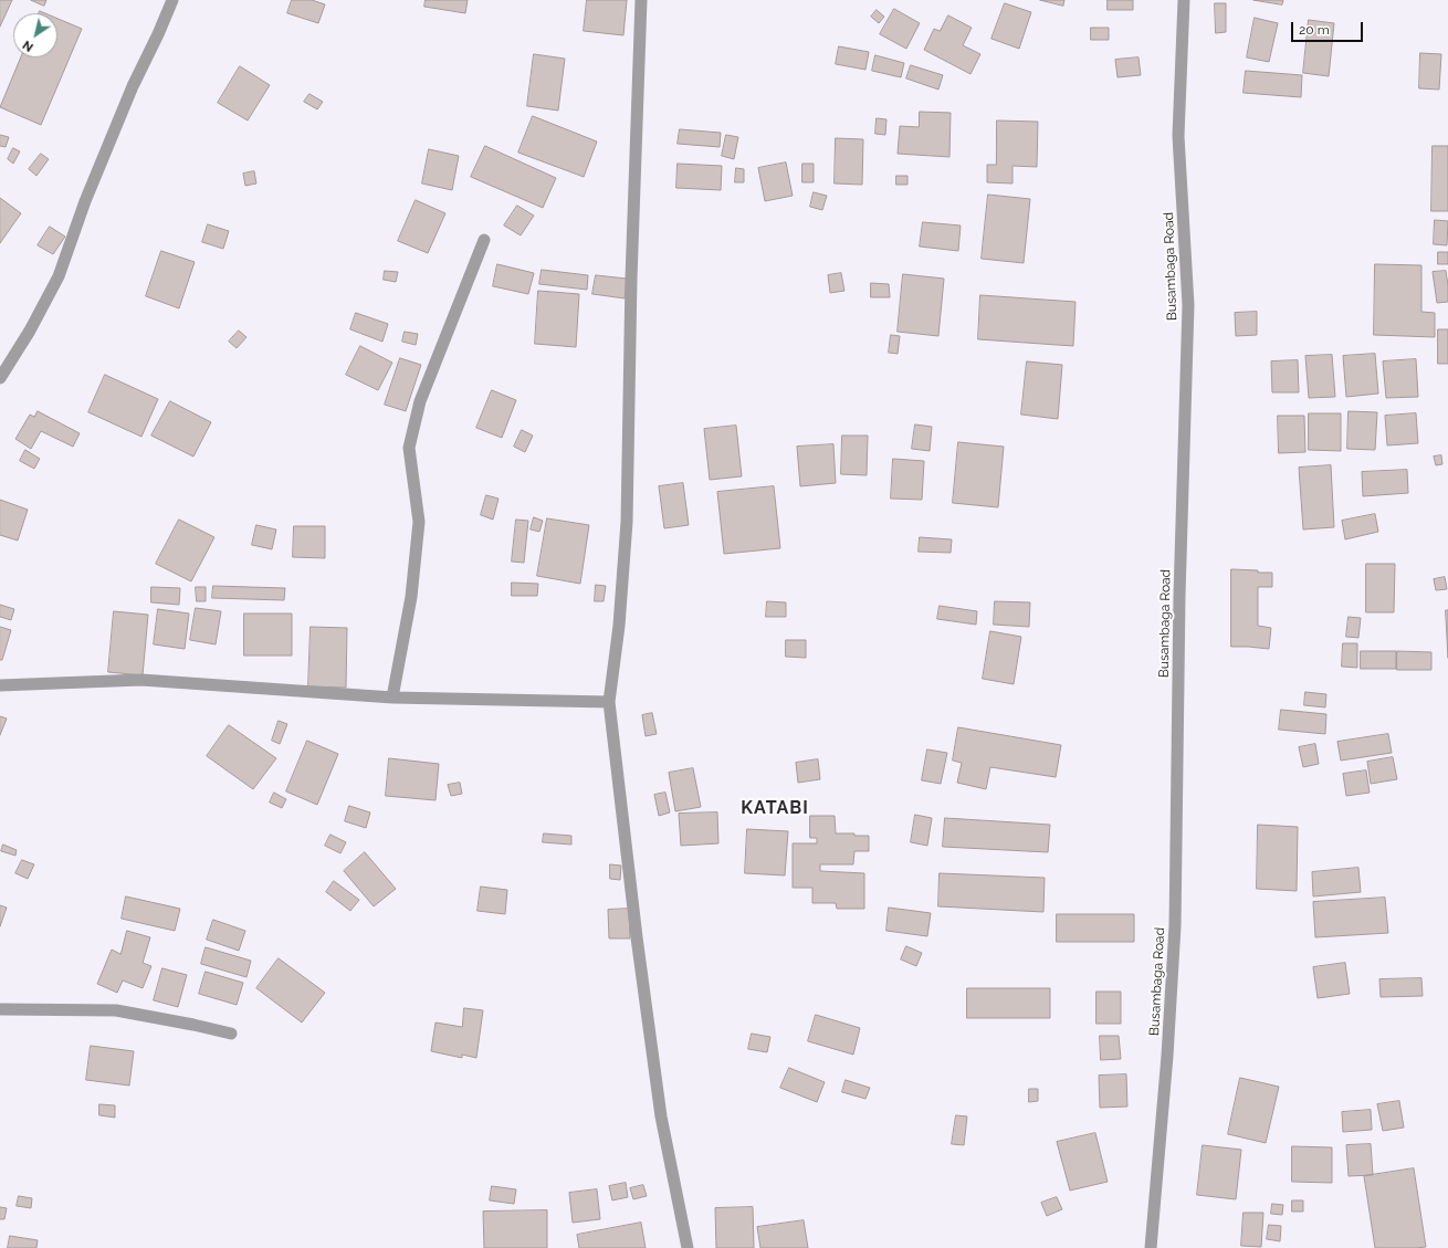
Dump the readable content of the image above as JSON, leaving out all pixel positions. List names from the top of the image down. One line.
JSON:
{"streets":{"street":["Busambaga Road"]},"districts":["KATABI"],"scale_bar":"20 m","north":"bottom left"}
